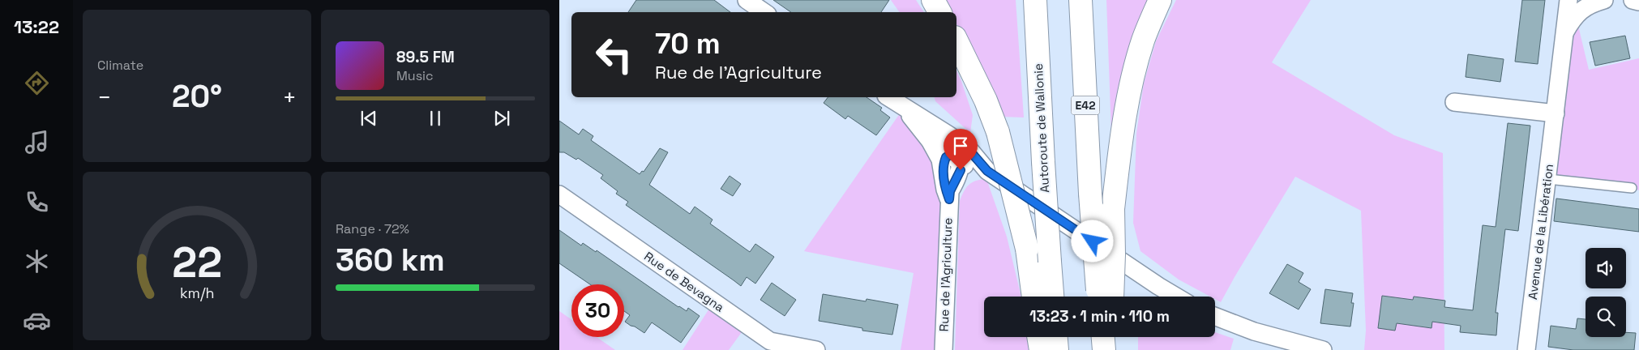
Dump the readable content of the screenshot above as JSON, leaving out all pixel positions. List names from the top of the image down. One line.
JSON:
{"streets":{"highway":["E42","Autoroute de Wallonie"],"street":["Avenue de la Libération","Rue de l'Agriculture","Rue de Bevagna"]},"page":{"tabs":"13:22","tile":["Climate",["Range · 72%","360 km"]],"turn":["70 m","Rue de l'Agriculture"],"song":["89.5 FM","Music"],"heat":["−","20°","+"],"limit":"30","trip":"13:23 · 1 min · 110 m","gauge":["22","km/h"]}}
